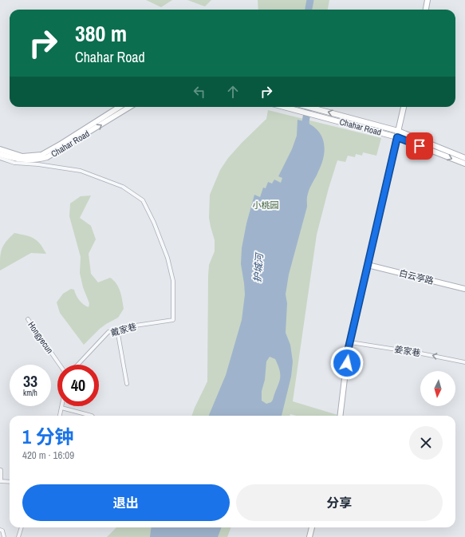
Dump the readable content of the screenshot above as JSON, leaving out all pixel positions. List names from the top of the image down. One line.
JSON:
{"streets":{"main road":["Chahar Road","白云亭路"],"street":["戴家巷","Hongyecun","姜家巷"]},"one_way":["姜家巷"],"water":["护城河"],"parks":["小桃园"],"north":"bottom","page":{"turn":["380 m","Chahar Road"],"speed":"33 km/h","limit":"40","heading":["1 分钟","420 m · 16:09"],"buttons":["退出","分享"]}}
